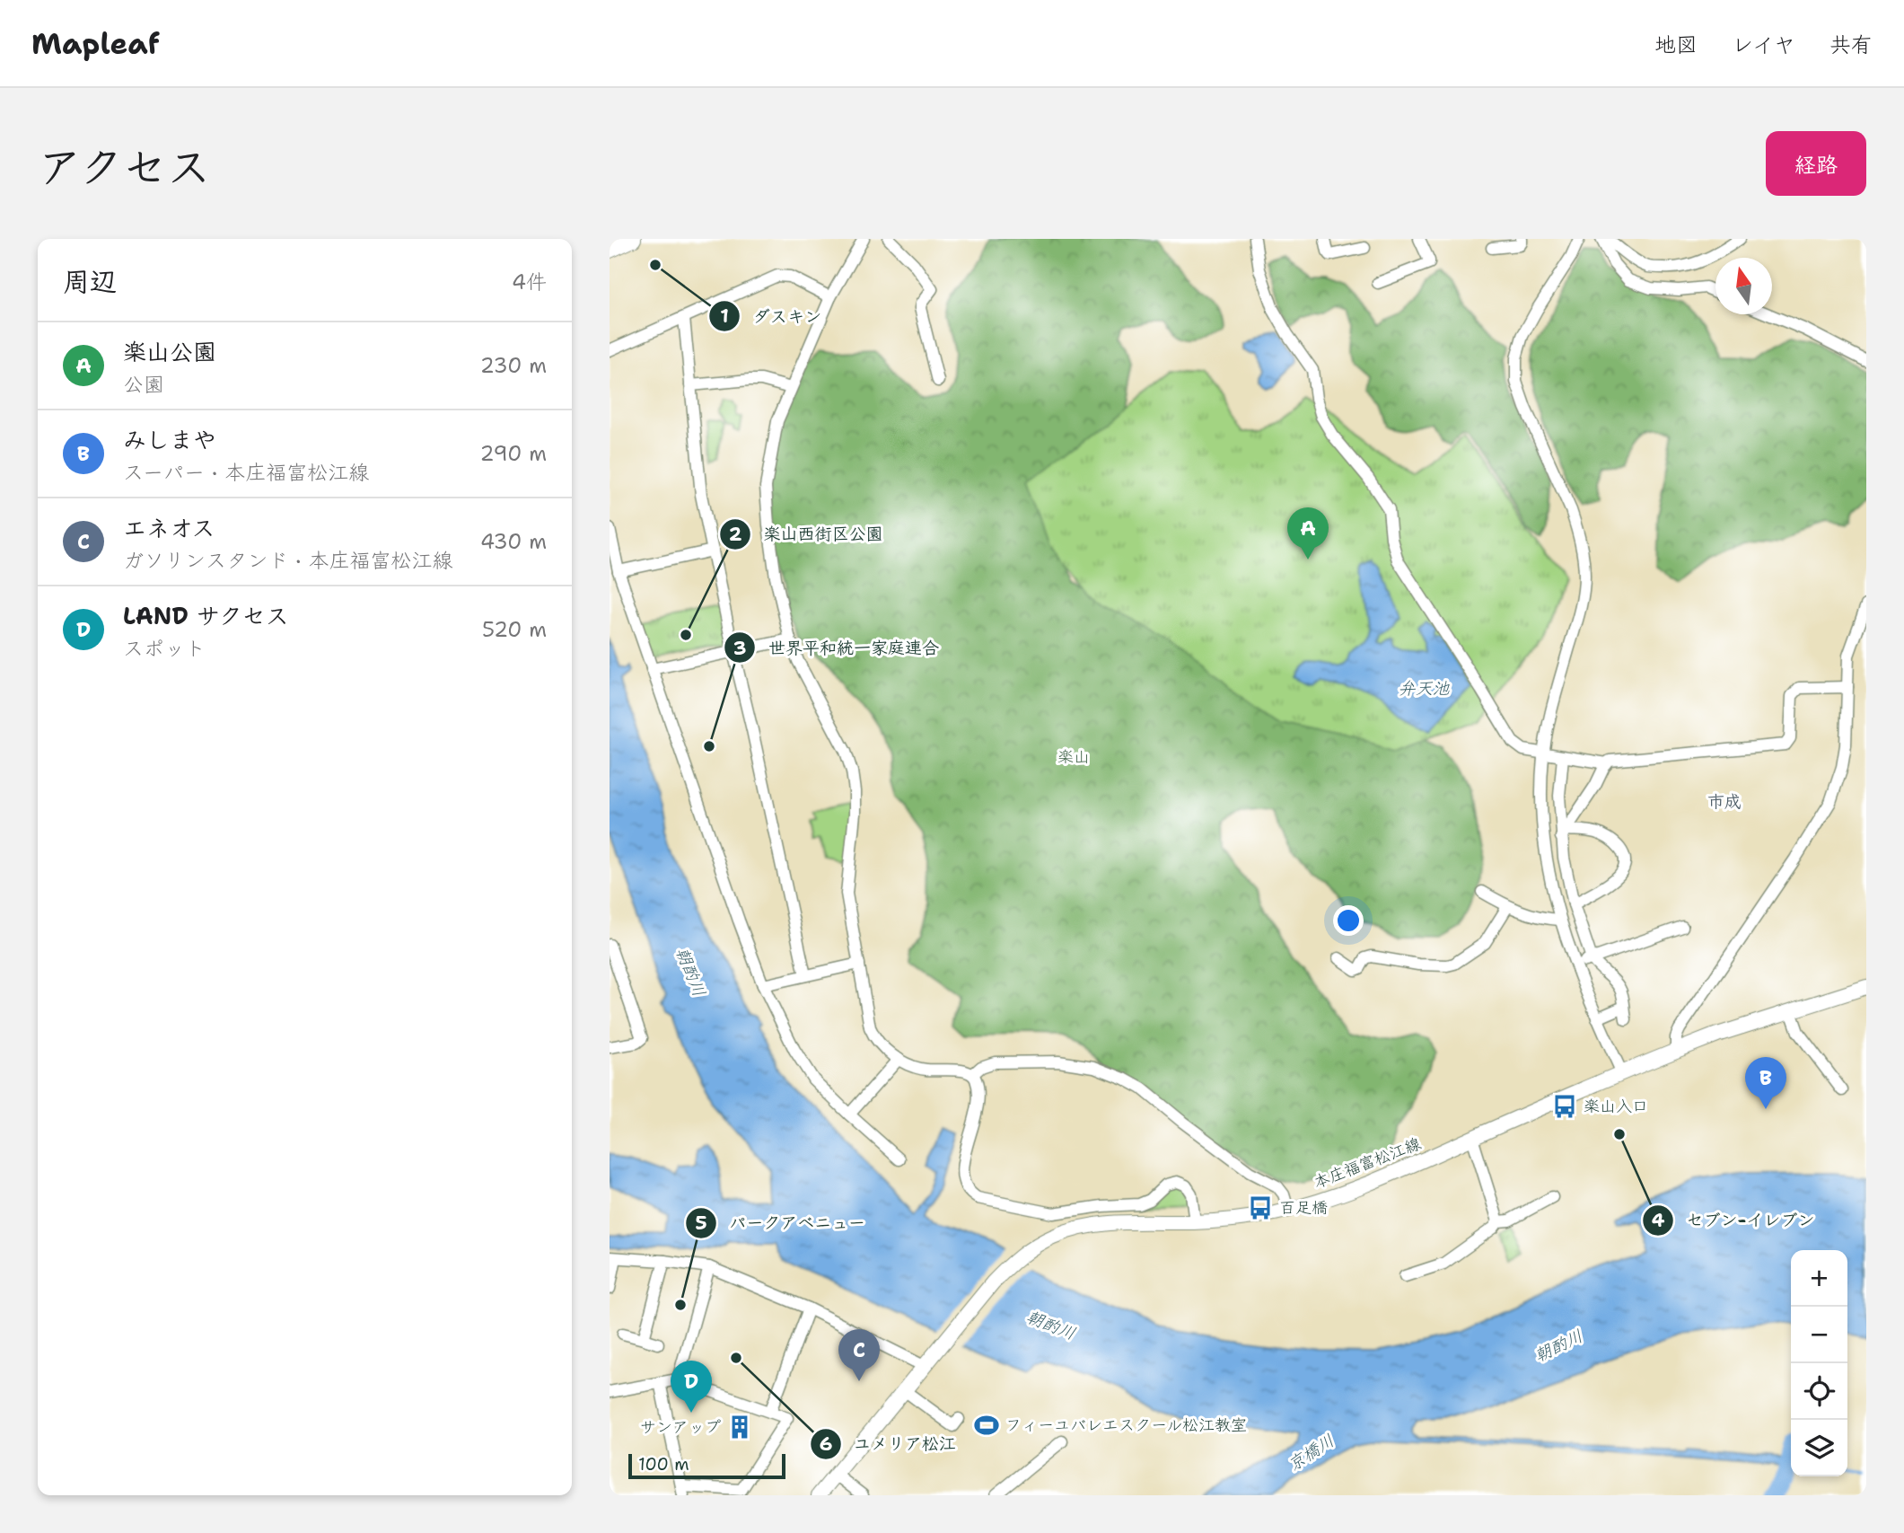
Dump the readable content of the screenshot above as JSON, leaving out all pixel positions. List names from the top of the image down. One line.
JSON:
{"streets":{"main road":["本庄福富松江線"]},"districts":["市成"],"water":["弁天池","朝酌川","京橋川"],"parks":["楽山"],"places":{"other":["ダスキン","楽山西街区公園","世界平和統一家庭連合","セブン-イレブン","パークアベニュー","ユメリア松江"],"bus stop":["楽山入口","百足橋"],"sports":["フィーユバレエスクール松江教室"],"building":["サンアップ"]},"scale_bar":"100 m","north":"top","page":{"header":"Mapleaf","nav":["地図","レイヤ","共有"],"title":"アクセス","buttons":"経路","heading":["周辺","4件"],"list":[{"mark":"A","name":"楽山公園","note":"公園","value":"230 m"},{"mark":"B","name":"みしまや","note":"スーパー · 本庄福富松江線","value":"290 m"},{"mark":"C","name":"エネオス","note":"ガソリンスタンド · 本庄福富松江線","value":"430 m"},{"mark":"D","name":"LAND サクセス","note":"スポット","value":"520 m"}],"pins":["A","B","C","D"],"map_buttons":["+","−"],"scale":"100 m"}}
